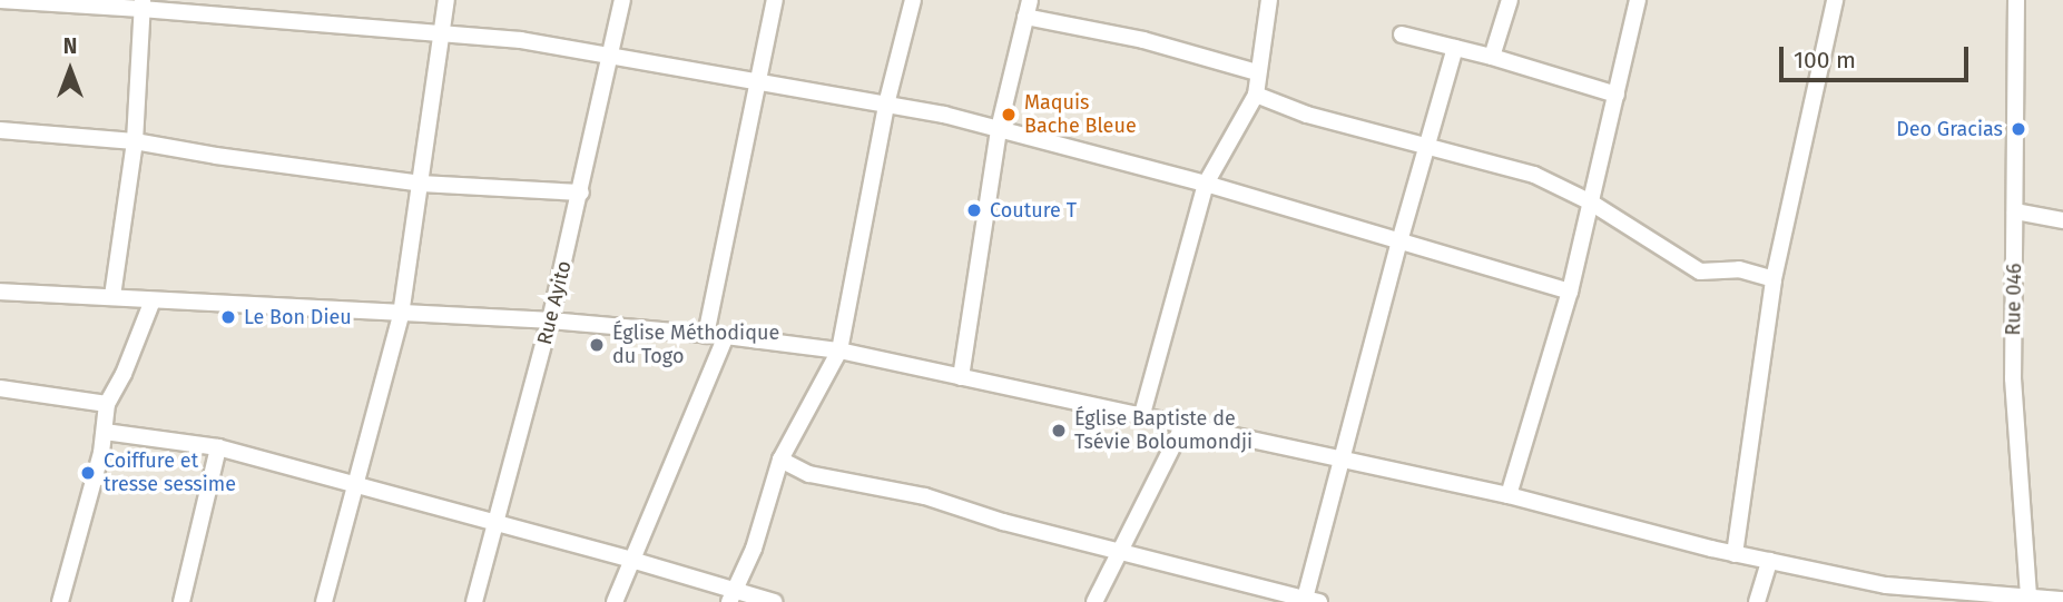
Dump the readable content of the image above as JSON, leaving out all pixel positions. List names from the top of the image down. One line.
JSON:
{"streets":{"street":["Rue 046","Rue Ayito"]},"places":["Maquis Bache Bleue","Deo Gracias","Couture T","Le Bon Dieu","Église Méthodique du Togo","Église Baptiste de Tsévie Boloumondji","Coiffure et tresse sessime"],"scale_bar":"100 m","north":"top"}
